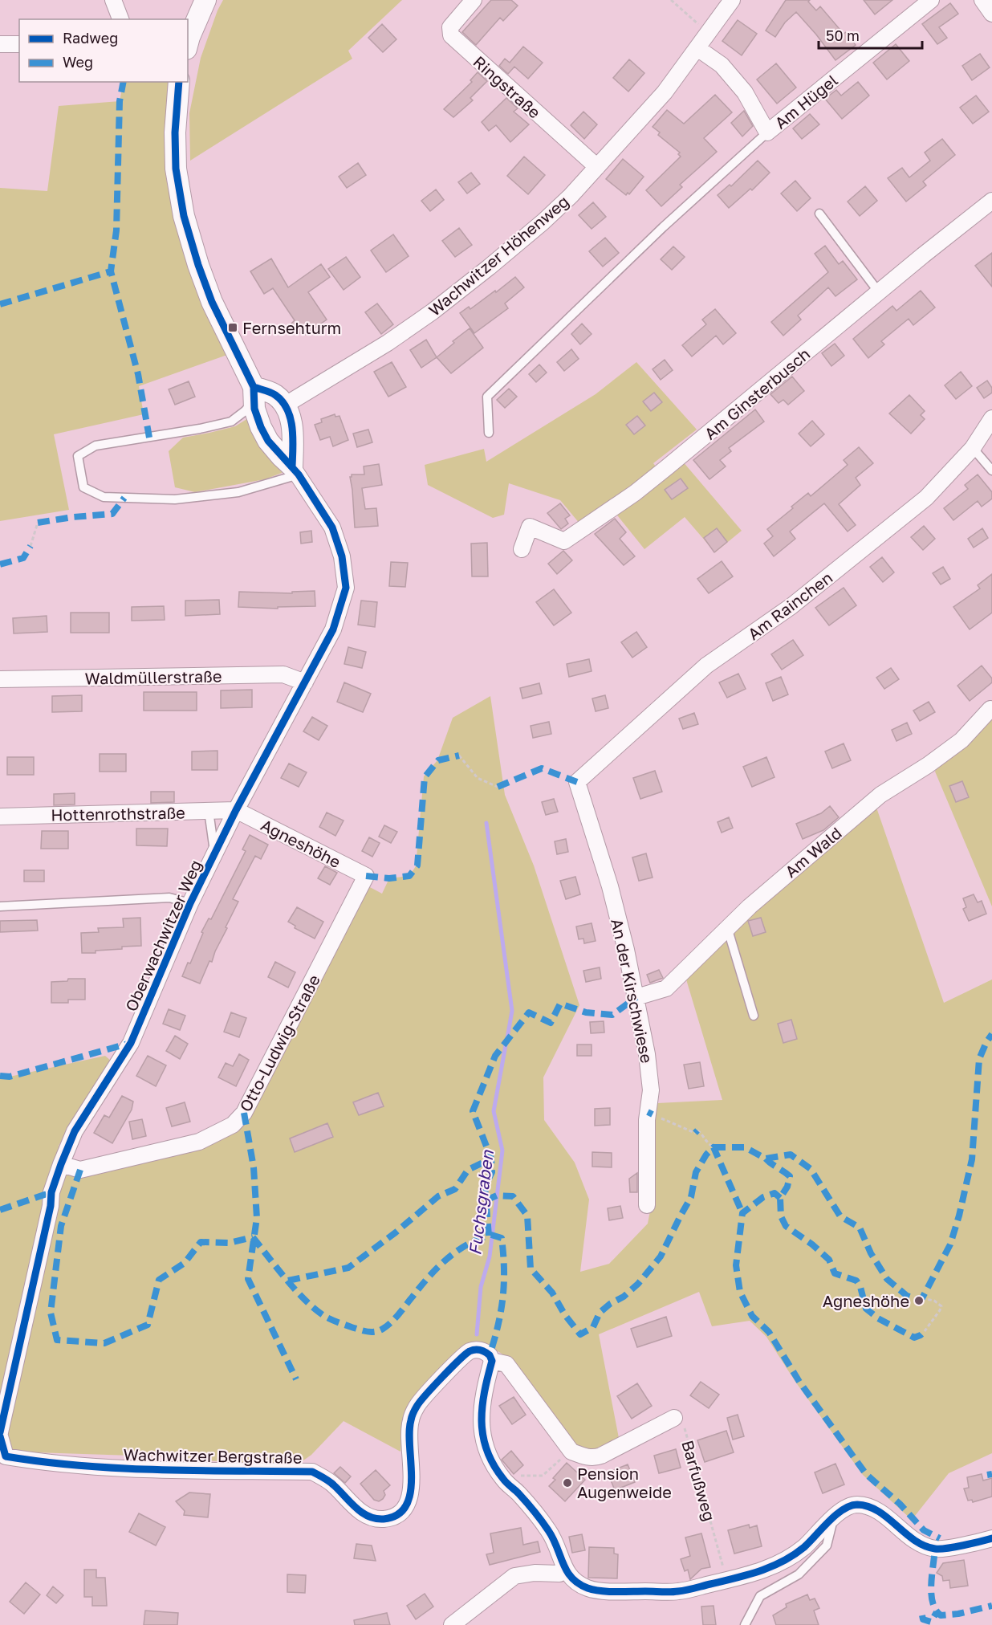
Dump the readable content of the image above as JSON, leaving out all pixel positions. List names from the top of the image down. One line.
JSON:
{"streets":{"street":["Ringstraße","Am Hügel","Wachwitzer Höhenweg","Am Ginsterbusch","Am Rainchen","Waldmüllerstraße","Hottenrothstraße","Agneshöhe","Am Wald","Oberwachwitzer Weg","An der Kirschwiese","Otto-Ludwig-Straße","Wachwitzer Bergstraße"],"path":["Barfußweg"]},"crossings":[["Ringstraße","Wachwitzer Höhenweg"],["Am Hügel","Wachwitzer Höhenweg"],["Am Rainchen","An der Kirschwiese"],["Waldmüllerstraße","Oberwachwitzer Weg"],["Hottenrothstraße","Agneshöhe"],["Hottenrothstraße","Oberwachwitzer Weg"],["Agneshöhe","Oberwachwitzer Weg"],["Agneshöhe","Otto-Ludwig-Straße"],["Am Wald","An der Kirschwiese"],["Oberwachwitzer Weg","Otto-Ludwig-Straße"],["Oberwachwitzer Weg","Wachwitzer Bergstraße"]],"water":["Fuchsgraben"],"places":{"transit":["Fernsehturm"],"other":["Agneshöhe","Pension Augenweide"]},"legend":["Radweg","Weg"],"scale_bar":"50 m"}
